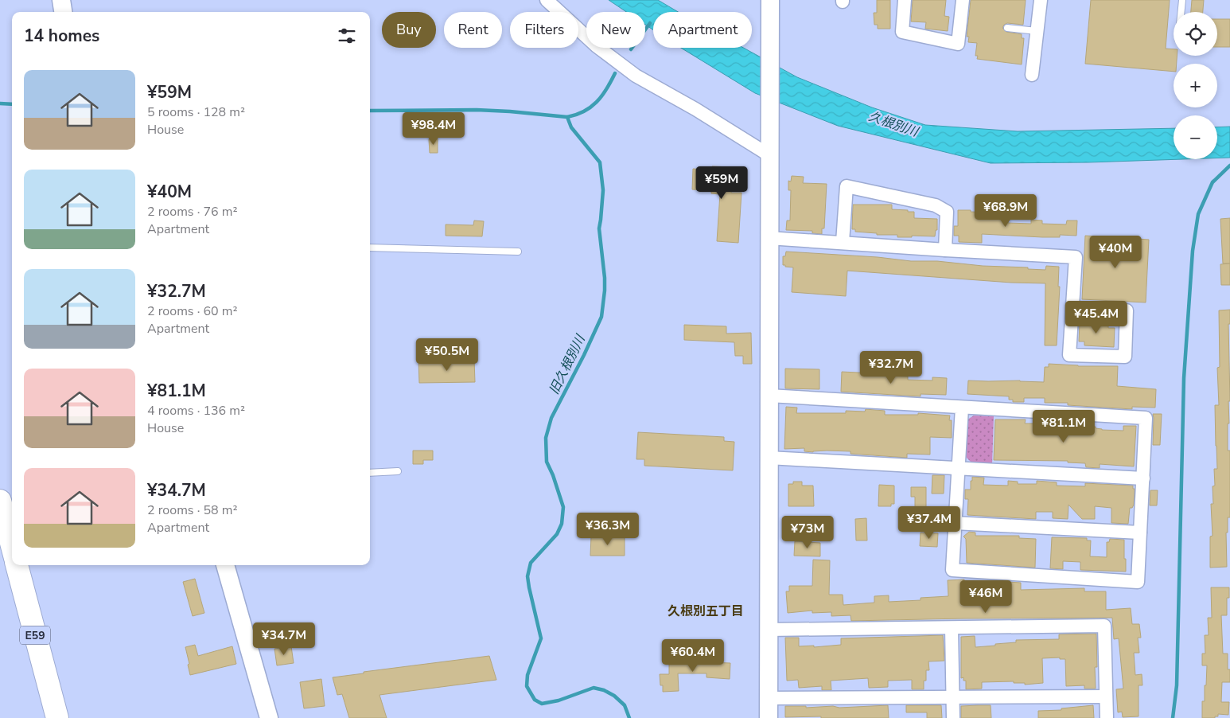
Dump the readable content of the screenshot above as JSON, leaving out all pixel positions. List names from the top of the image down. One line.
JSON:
{"streets":{"highway":["E59"]},"districts":["久根別五丁目"],"water":["久根別川","旧久根別川"],"page":{"map_buttons":["+","−"],"chip":["Buy","Rent","Filters","New","Apartment"],"heading":"14 homes","list":[{"name":"¥59M","note":"5 rooms · 128 m² · House"},{"name":"¥40M","note":"2 rooms · 76 m² · Apartment"},{"name":"¥32.7M","note":"2 rooms · 60 m² · Apartment"},{"name":"¥81.1M","note":"4 rooms · 136 m² · House"},{"name":"¥34.7M","note":"2 rooms · 58 m² · Apartment"}],"price":["¥98.4M","¥59M","¥68.9M","¥40M","¥45.4M","¥50.5M","¥32.7M","¥81.1M","¥37.4M","¥36.3M","¥73M","¥46M","¥34.7M","¥60.4M"]}}
